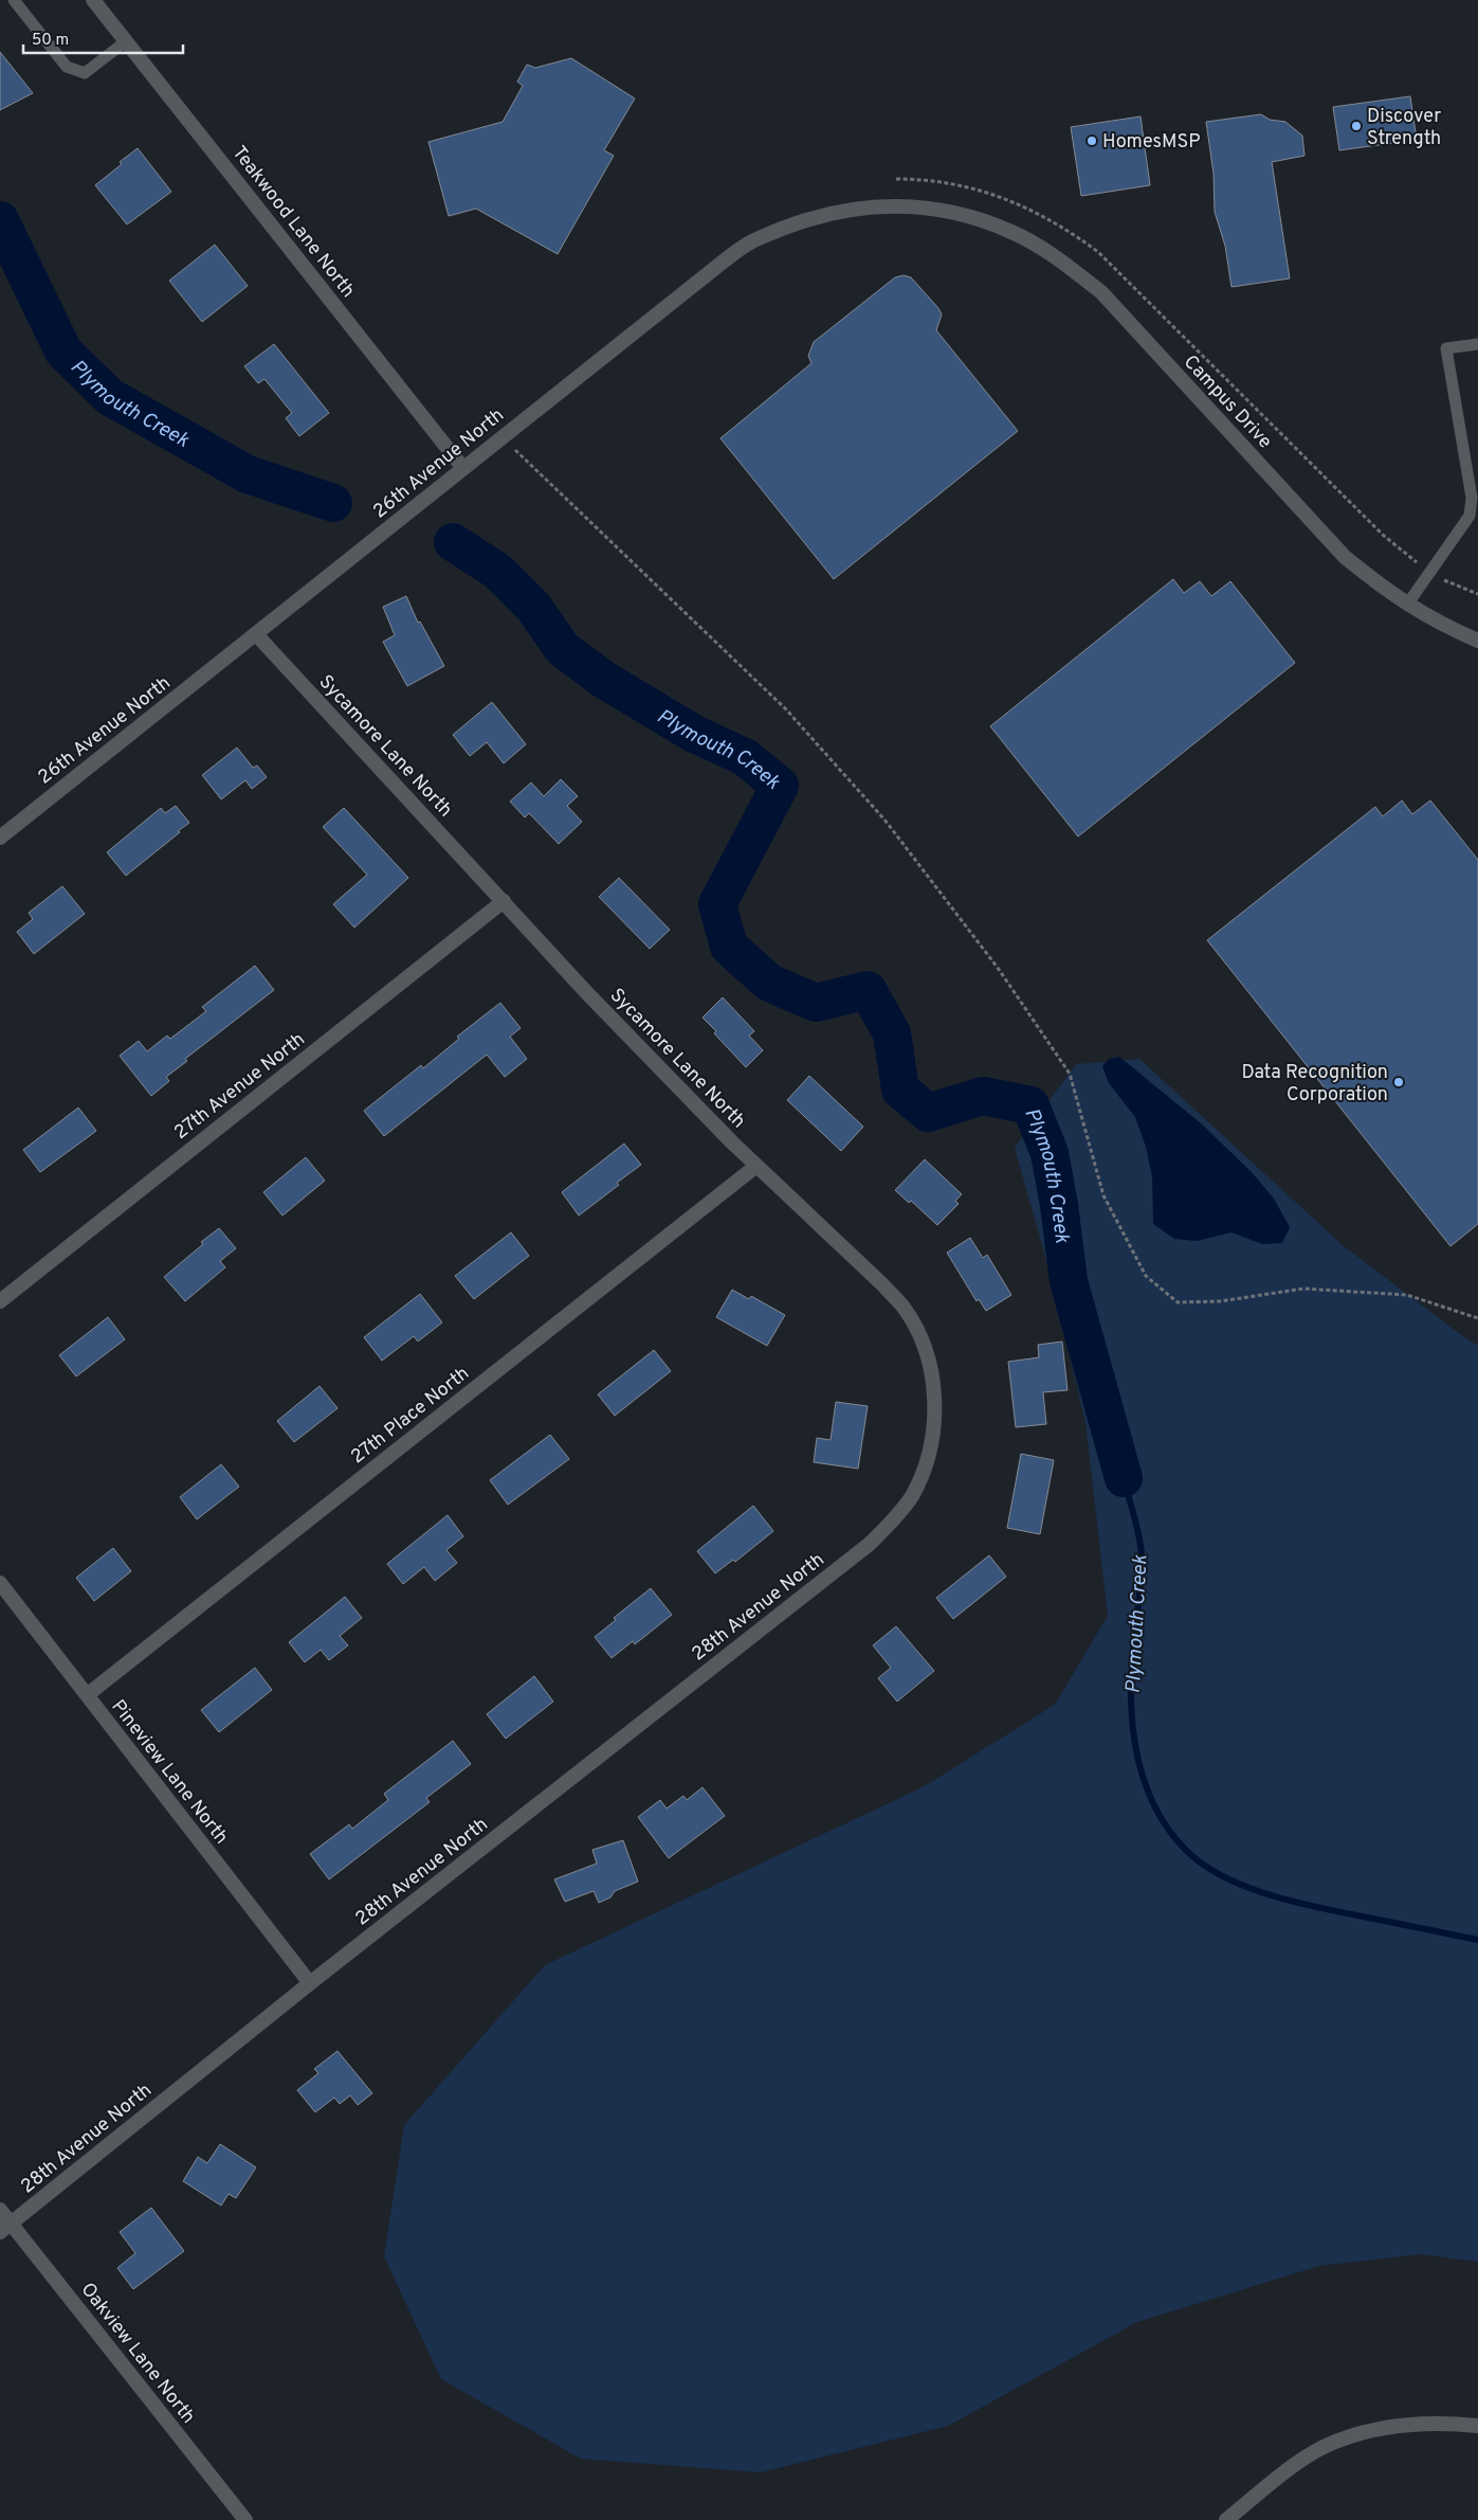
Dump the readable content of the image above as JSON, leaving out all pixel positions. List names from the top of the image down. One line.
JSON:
{"streets":{"street":["Teakwood Lane North","Campus Drive","26th Avenue North","Sycamore Lane North","27th Avenue North","27th Place North","28th Avenue North","Pineview Lane North","Oakview Lane North"]},"crossings":[["Teakwood Lane North","26th Avenue North"],["Campus Drive","26th Avenue North"],["26th Avenue North","Sycamore Lane North"],["Sycamore Lane North","27th Avenue North"],["Sycamore Lane North","27th Place North"],["Sycamore Lane North","28th Avenue North"],["27th Place North","Pineview Lane North"],["28th Avenue North","Pineview Lane North"],["28th Avenue North","Oakview Lane North"]],"water":["Plymouth Creek"],"places":["Discover Strength","HomesMSP","Data Recognition Corporation"],"scale_bar":"50 m"}
